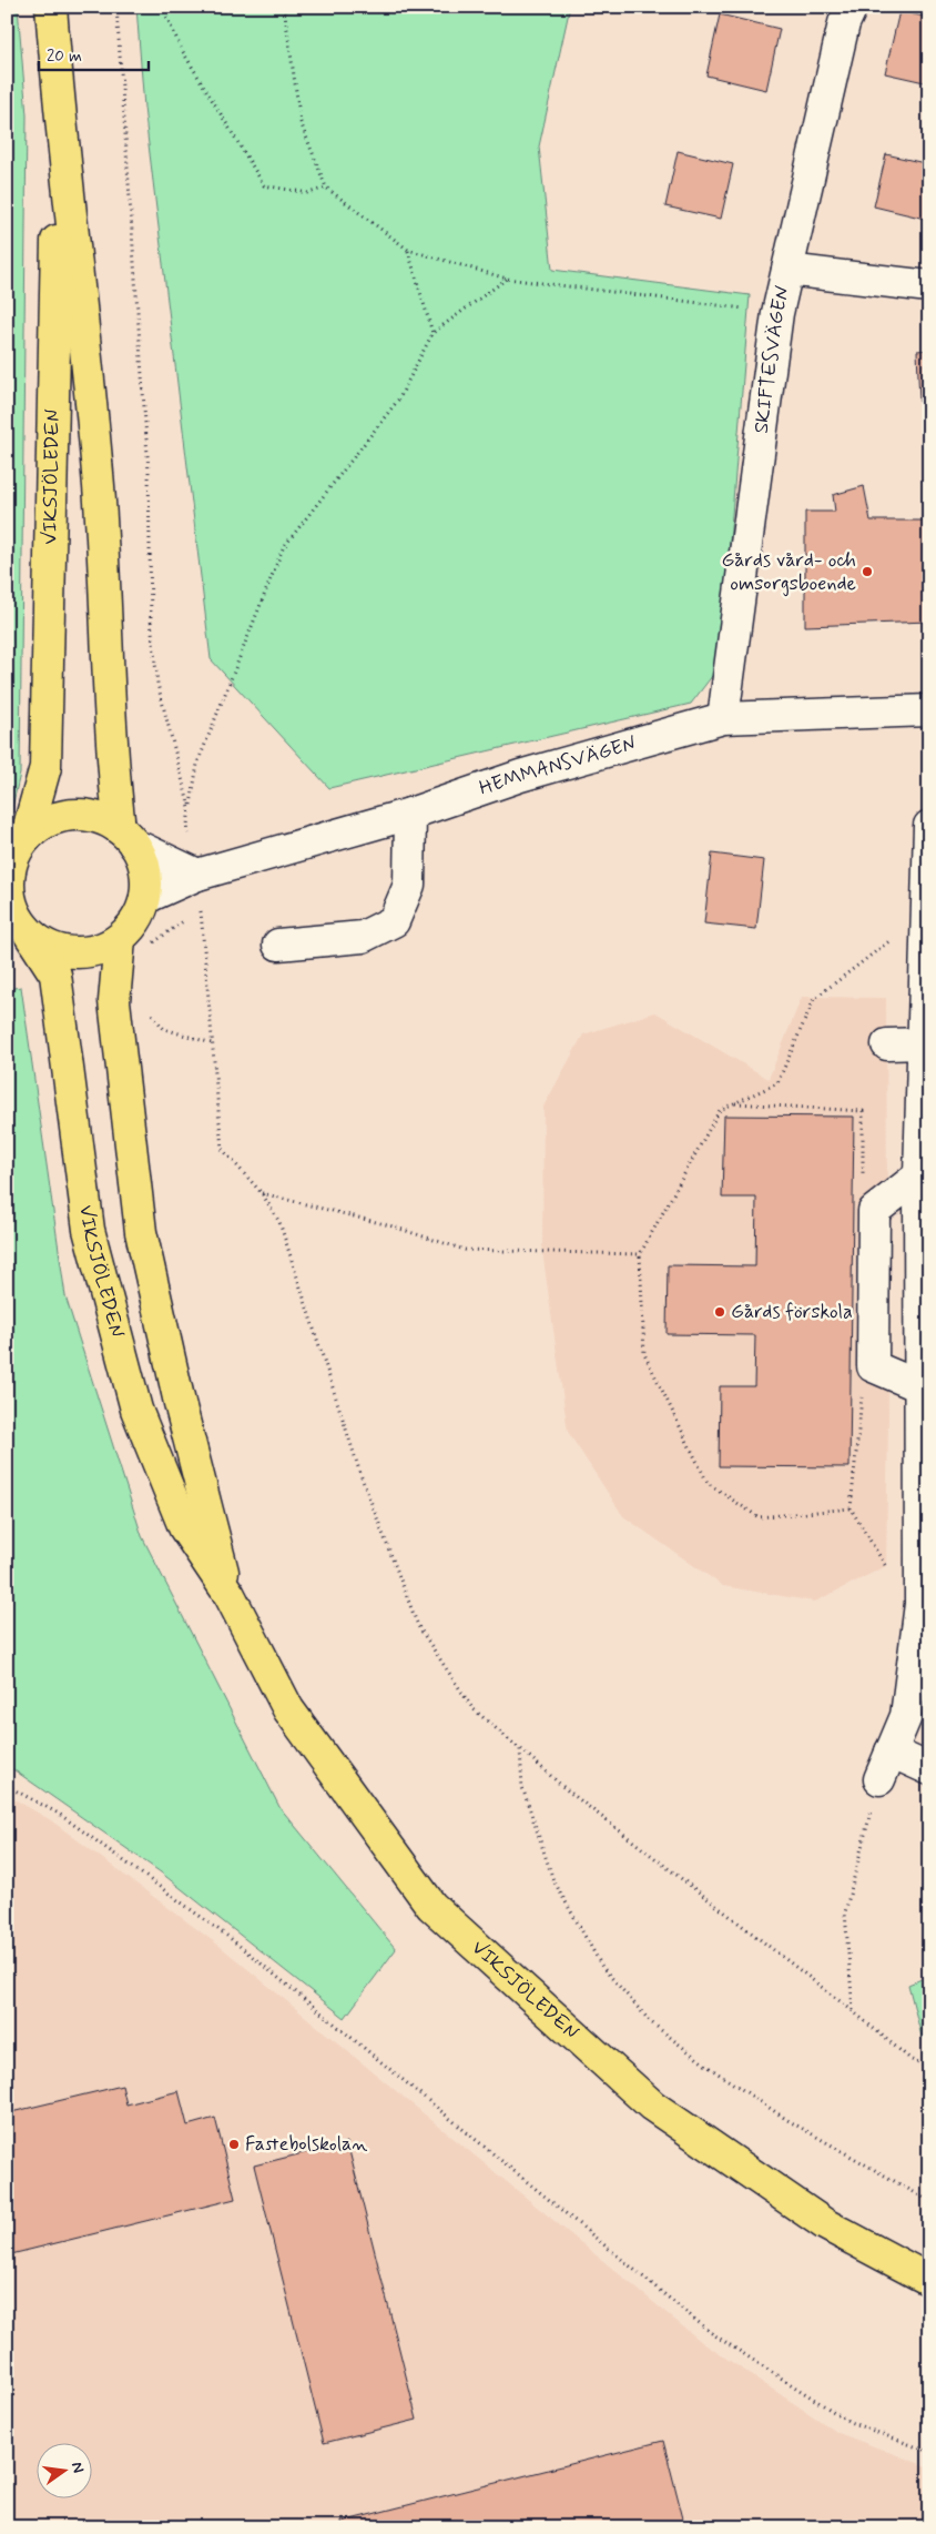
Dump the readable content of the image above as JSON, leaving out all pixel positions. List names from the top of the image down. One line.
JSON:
{"streets":{"main road":["VIKSJÖLEDEN"],"street":["SKIFTESVÄGEN","HEMMANSVÄGEN"]},"crossings":[["SKIFTESVÄGEN","HEMMANSVÄGEN"],["VIKSJÖLEDEN","HEMMANSVÄGEN"]],"places":["Gårds vård- och omsorgsboende","Gårds förskola","Fastebolskolan"],"scale_bar":"20 m","north":"right"}
